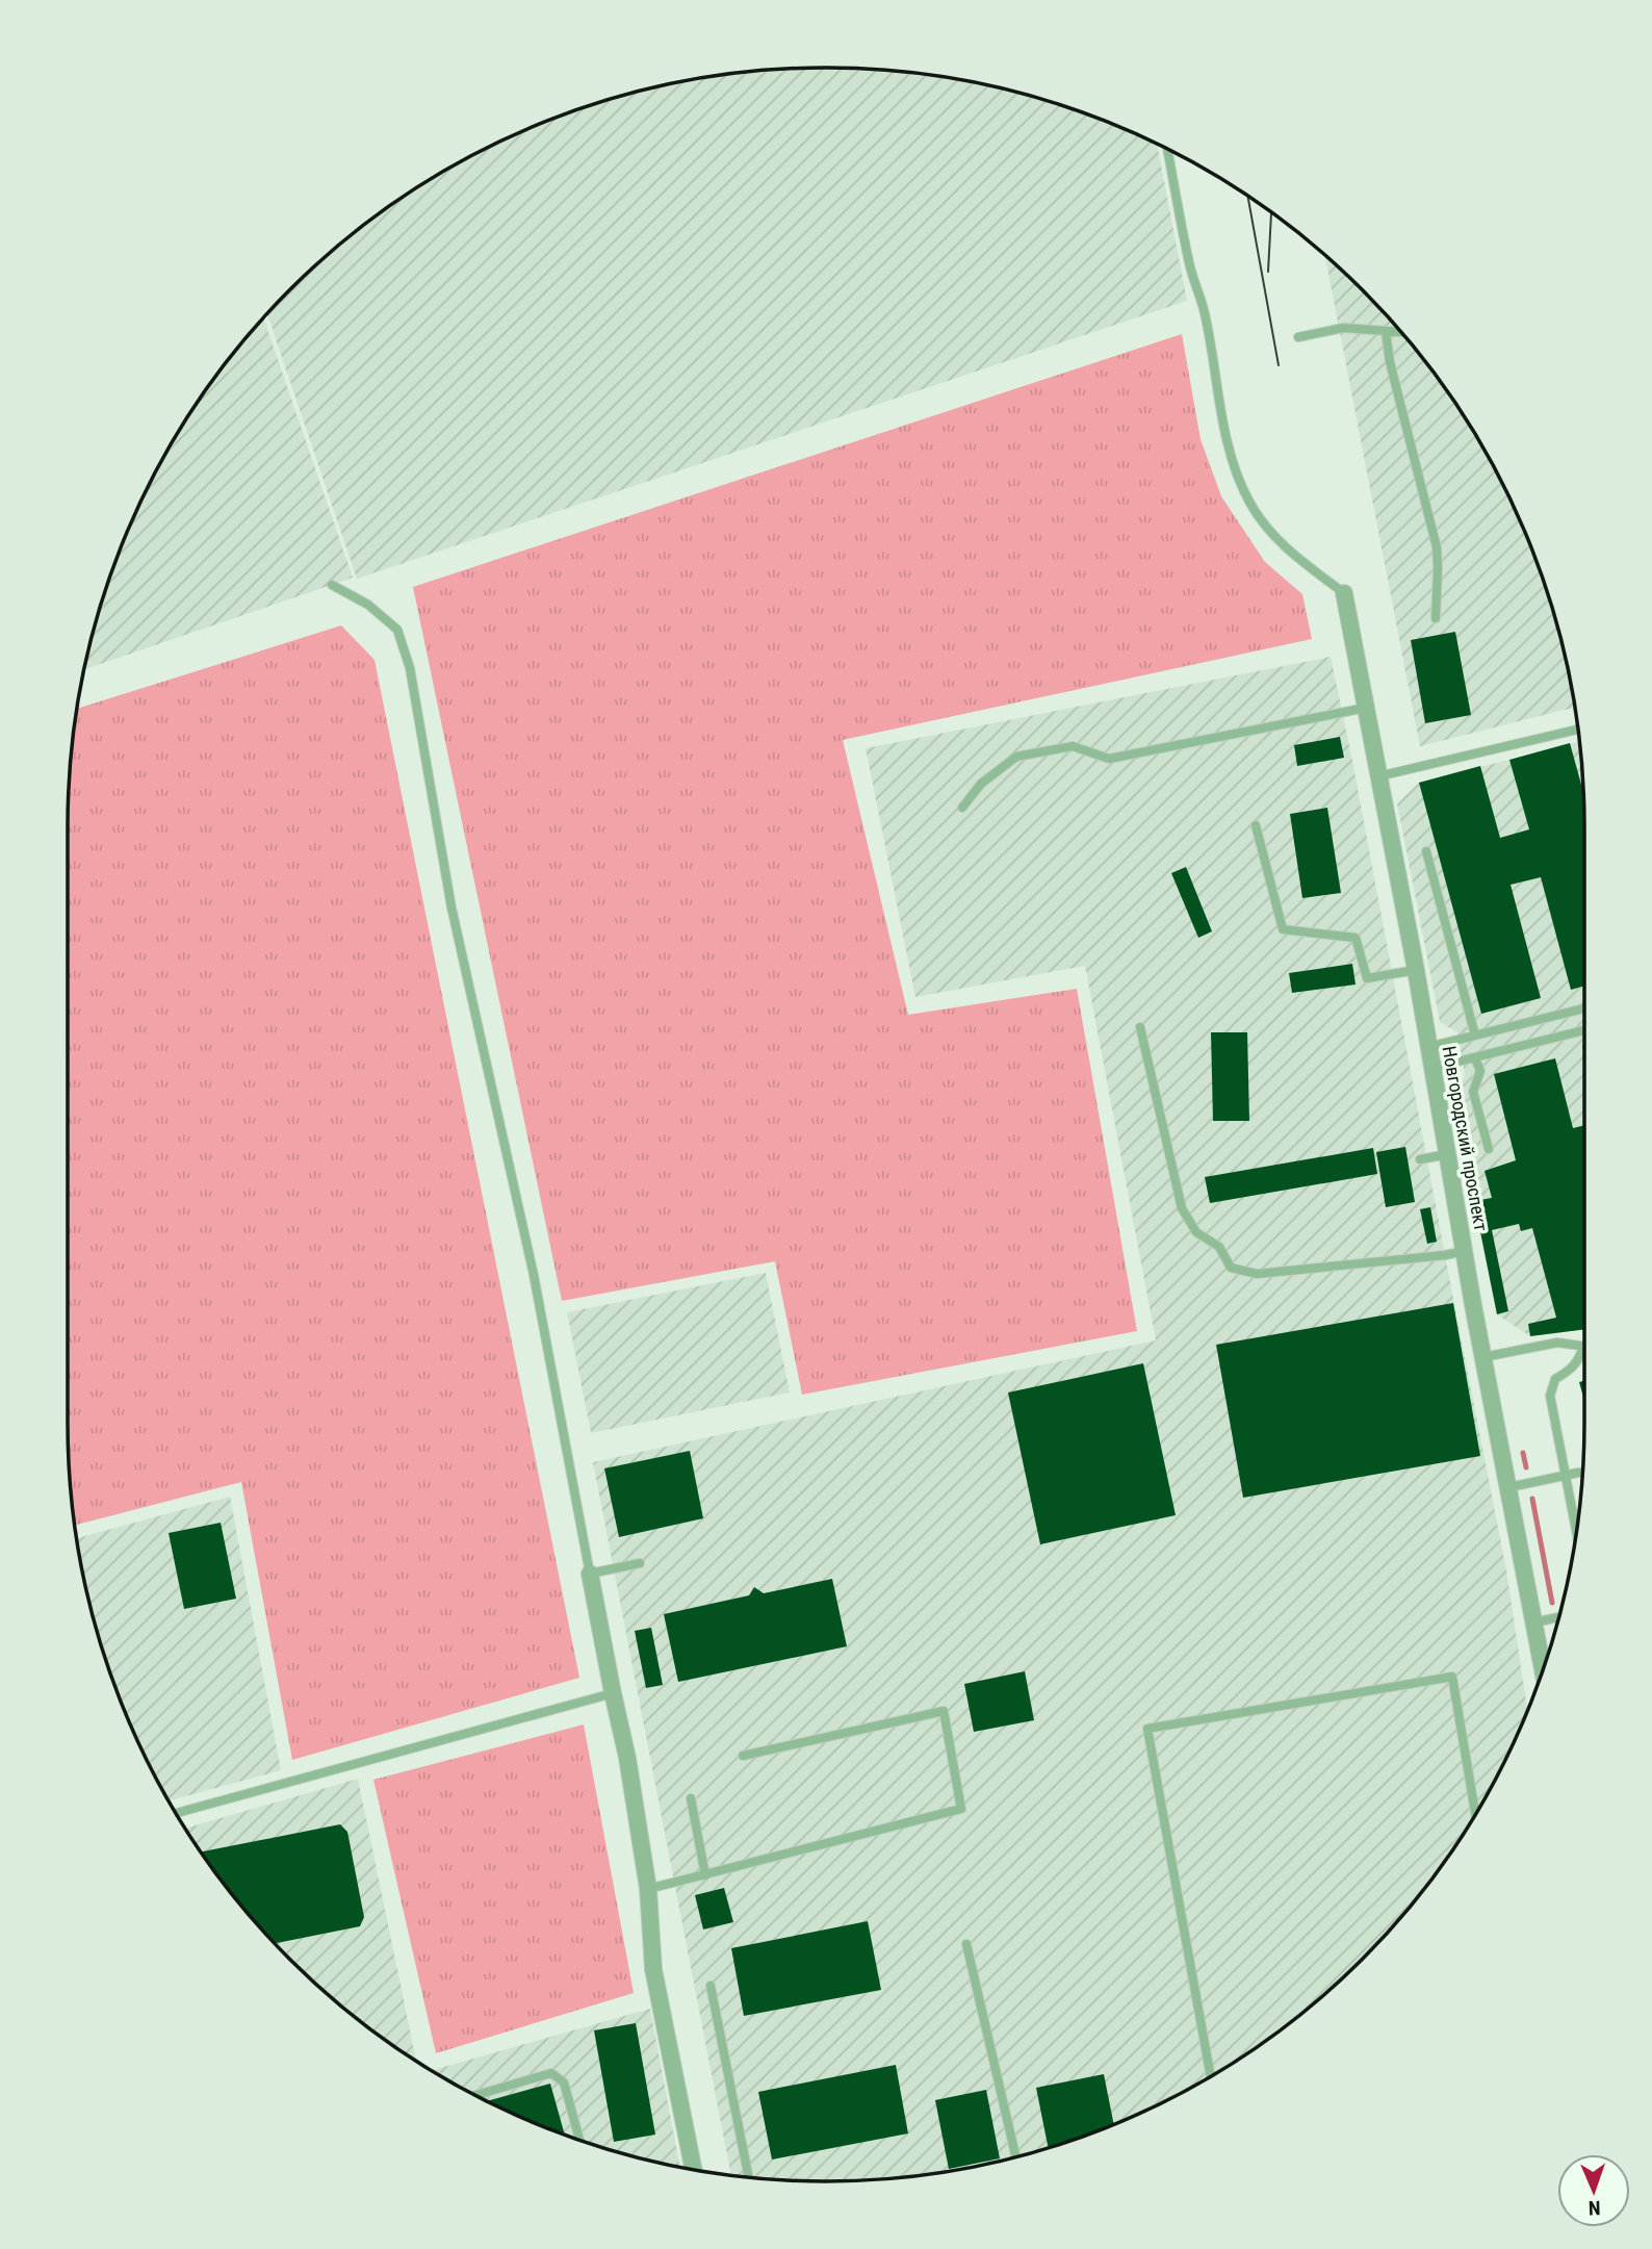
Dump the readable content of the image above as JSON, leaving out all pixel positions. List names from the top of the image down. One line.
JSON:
{"streets":{"street":["Новгородский проспект"]},"north":"bottom"}
